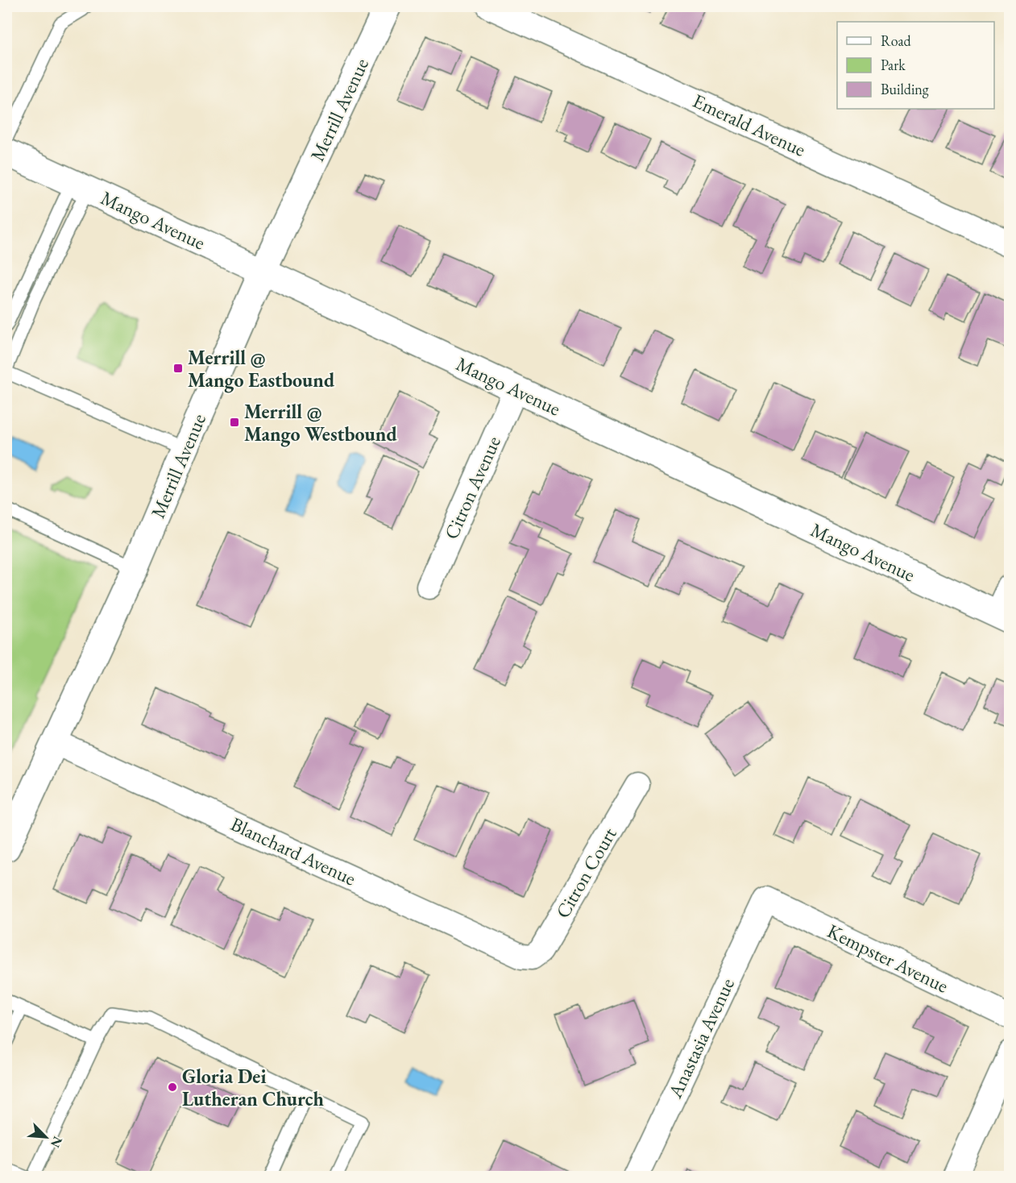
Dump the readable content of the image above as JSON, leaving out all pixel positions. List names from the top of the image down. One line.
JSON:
{"streets":{"street":["Merrill Avenue","Emerald Avenue","Mango Avenue","Citron Avenue","Blanchard Avenue","Citron Court","Kempster Avenue","Anastasia Avenue"]},"crossings":[["Merrill Avenue","Mango Avenue"],["Merrill Avenue","Blanchard Avenue"],["Mango Avenue","Citron Avenue"],["Blanchard Avenue","Citron Court"],["Kempster Avenue","Anastasia Avenue"]],"places":{"transit":["Merrill @ Mango Eastbound","Merrill @ Mango Westbound"],"other":["Gloria Dei Lutheran Church"]},"legend":["Road","Park","Building"],"north":"bottom right"}
